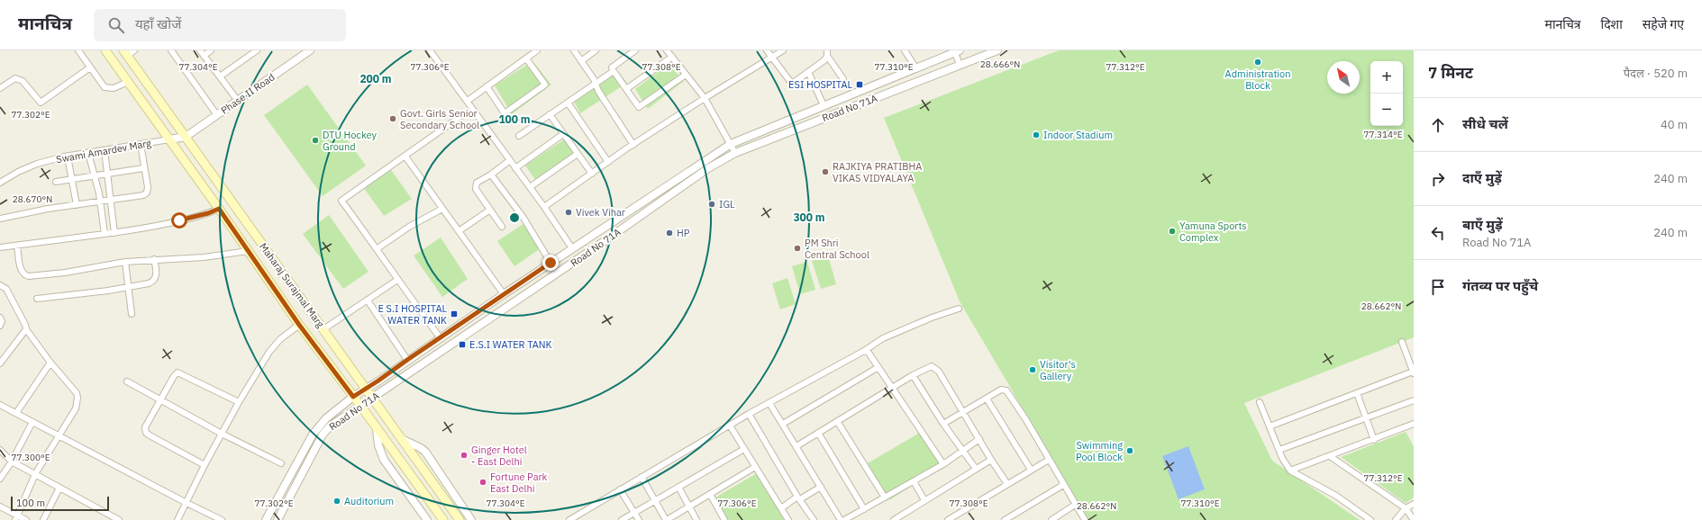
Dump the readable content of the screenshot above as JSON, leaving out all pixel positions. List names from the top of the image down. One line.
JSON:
{"streets":{"main road":["Maharaj Surajmal Marg"],"street":["Phase II Road","Road No 71A","Swami Amardev Marg"]},"crossings":[["Phase II Road","Maharaj Surajmal Marg"],["Road No 71A","Maharaj Surajmal Marg"]],"places":{"other":["Administration Block","Govt. Girls Senior Secondary School","Indoor Stadium","DTU Hockey Ground","RAJKIYA PRATIBHA VIKAS VIDYALAYA","IGL","Vivek Vihar","Yamuna Sports Complex","HP","PM Shri Central School","Visitor's Gallery","Swimming Pool Block","Ginger Hotel - East Delhi","Fortune Park East Delhi","Auditorium"],"transit":["ESI HOSPITAL","E S.I HOSPITAL WATER TANK","E.S.I WATER TANK"]},"scale_bar":"100 m","north":"top left","page":{"header":"मानचित्र","search":"यहाँ खोजें","nav":["मानचित्र","दिशा","सहेजे गए"],"heading":["7 मिनट","पैदल · 520 m"],"map_buttons":["+","−"],"list":[["सीधे चलें","40 m"],["दाएँ मुड़ें","240 m"],["बाएँ मुड़ें","Road No 71A","240 m"],"गंतव्य पर पहुँचे"],"scale":"100 m"},"coordinates":["28.666°N","77.304°E","77.306°E","77.308°E","77.310°E","77.312°E","77.302°E","77.314°E","28.670°N","28.662°N","77.300°E"],"rings":["200 m","100 m","300 m"]}
